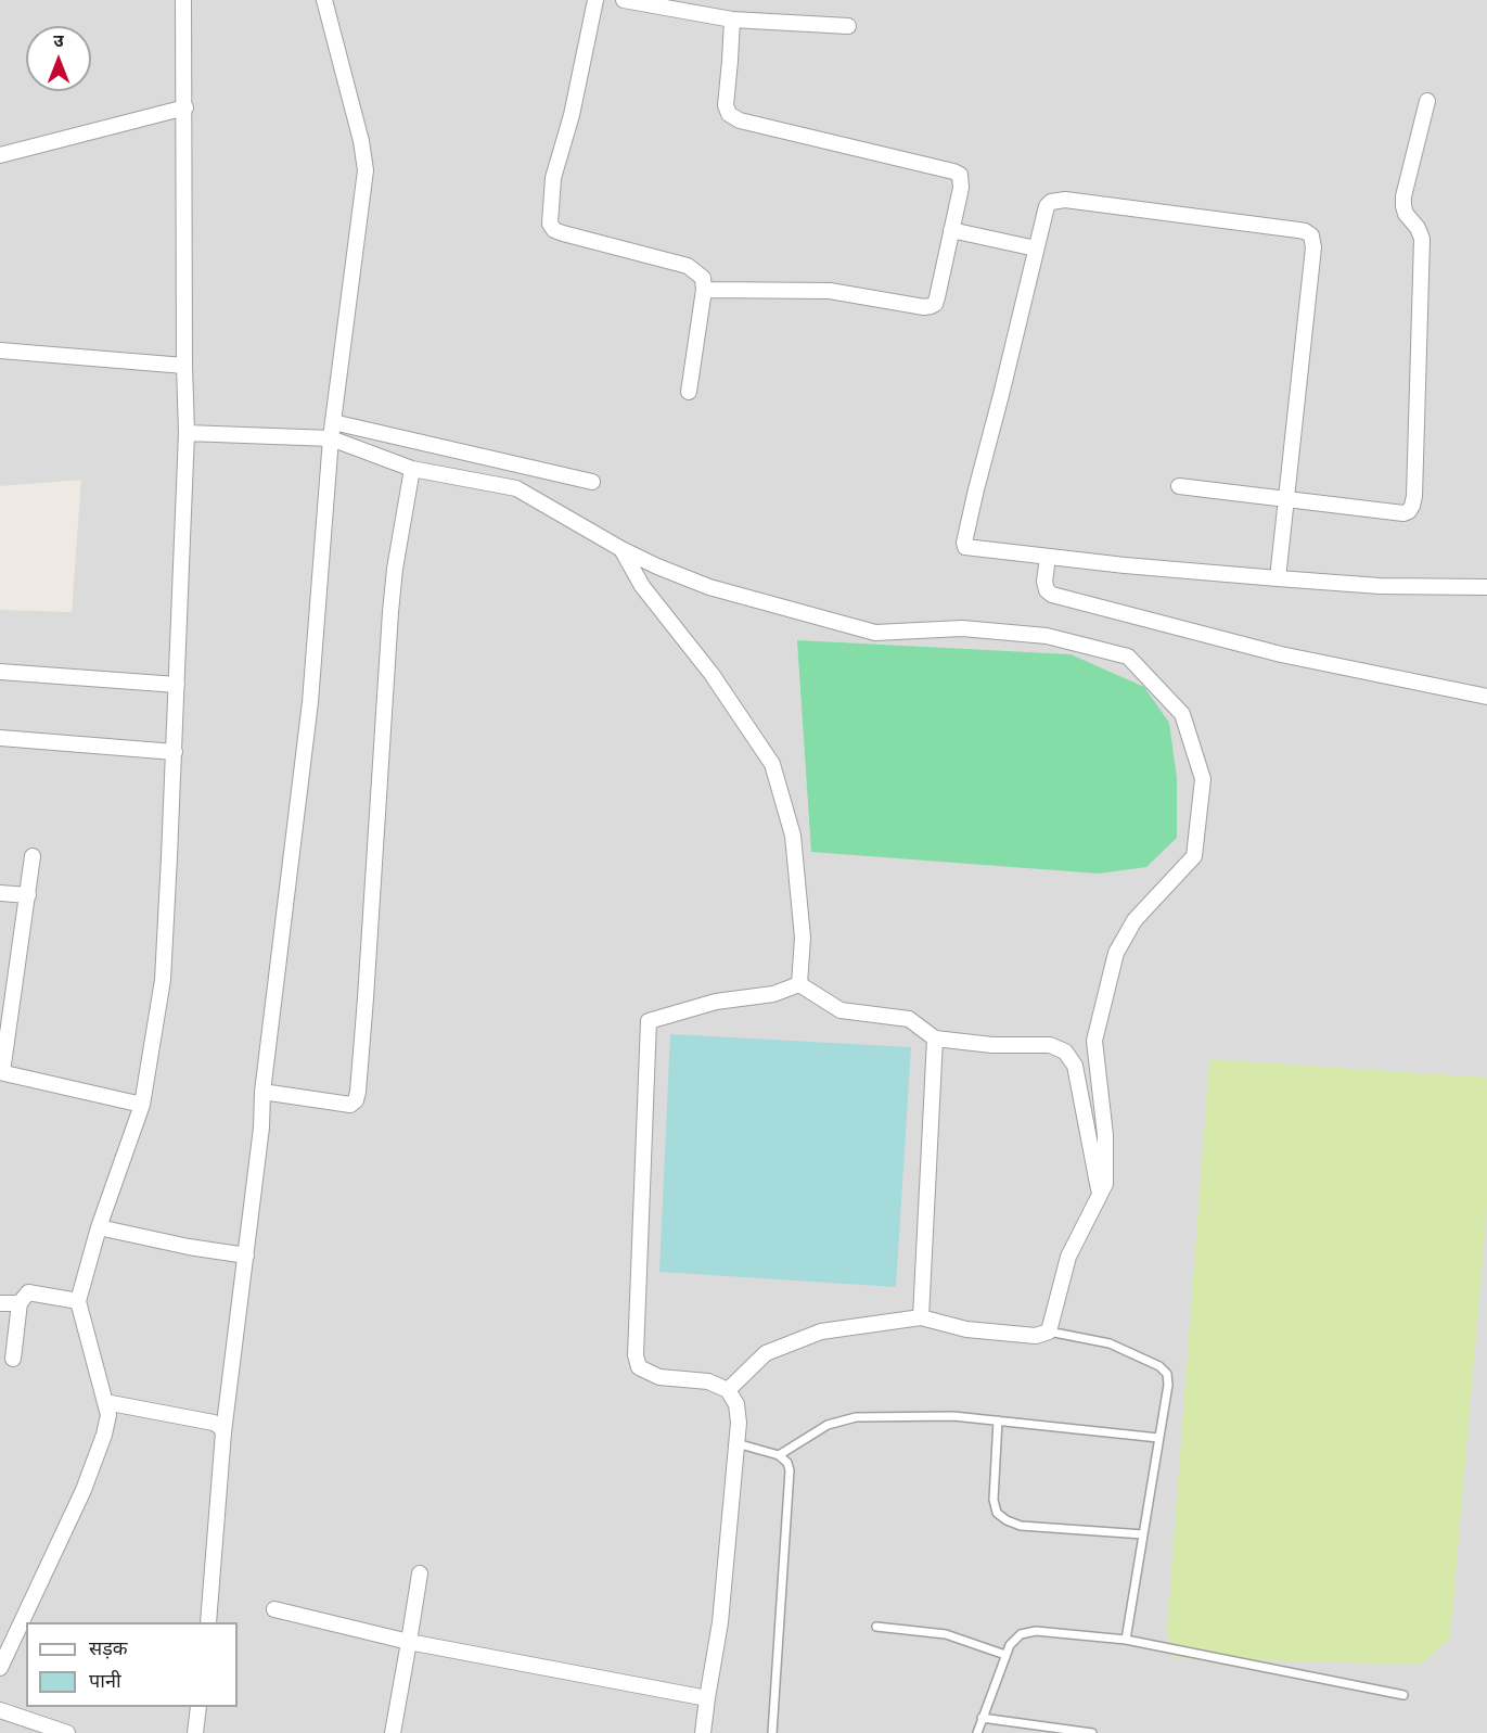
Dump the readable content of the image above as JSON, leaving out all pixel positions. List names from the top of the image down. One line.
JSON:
{"legend":["सड़क","पानी"],"north":"top"}
